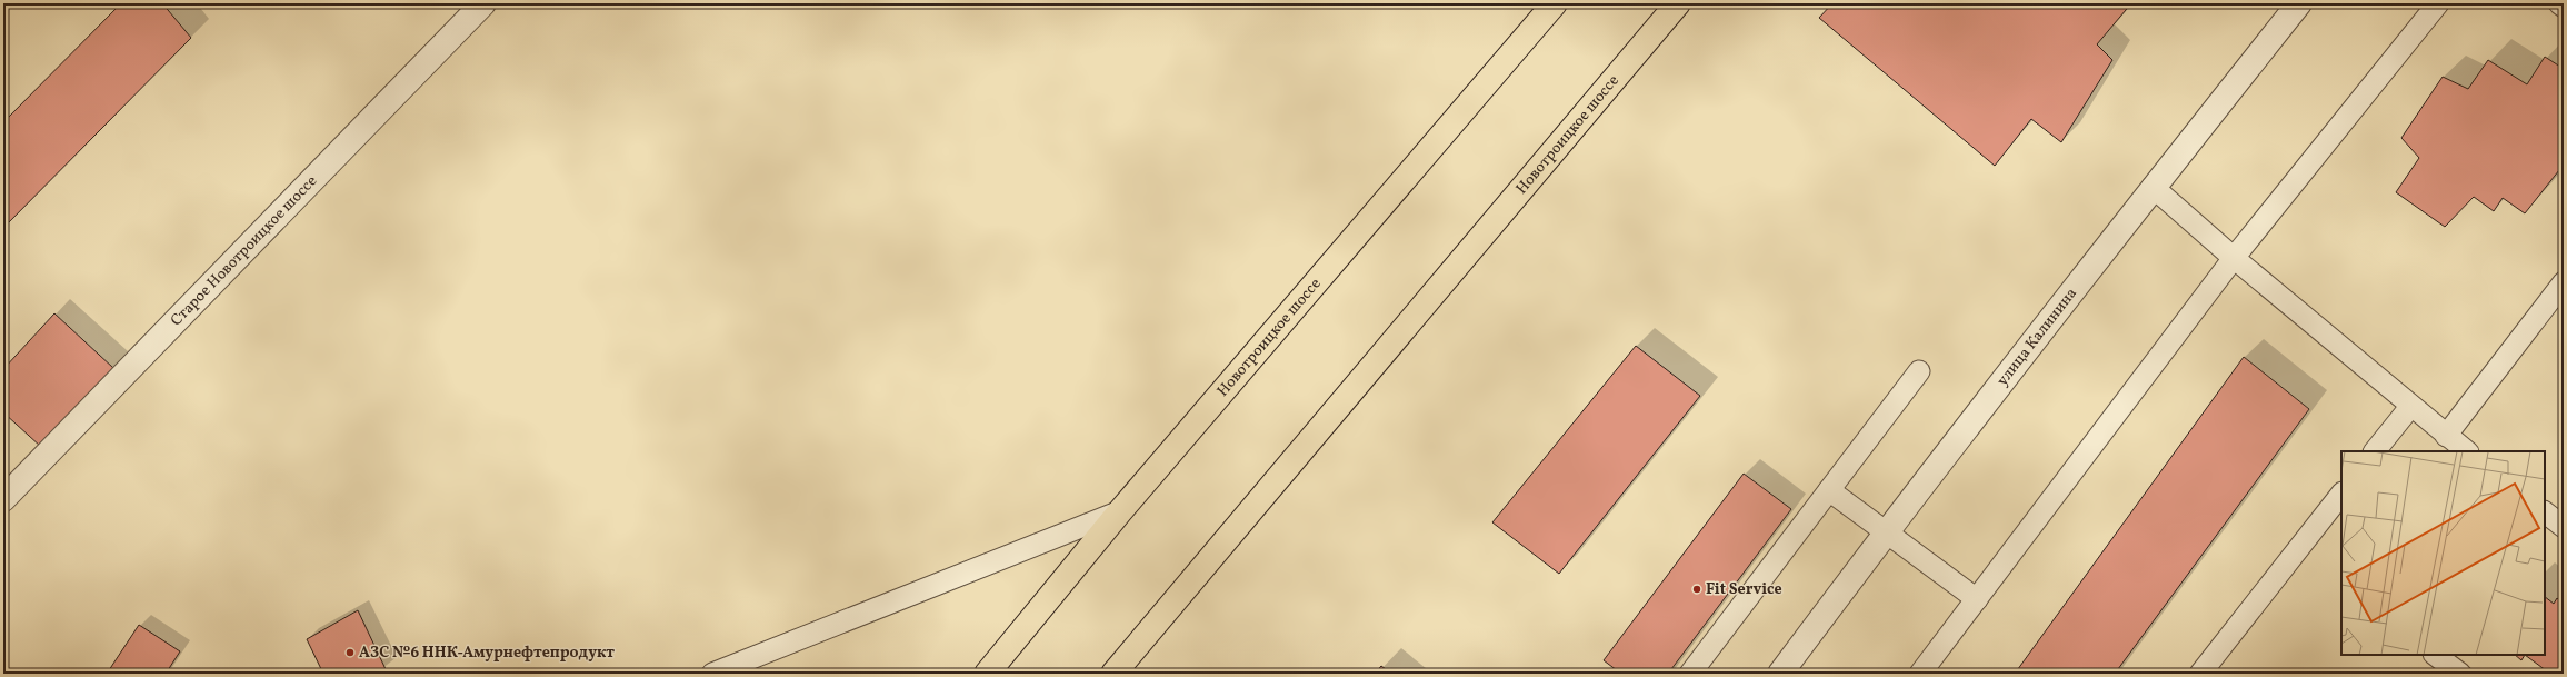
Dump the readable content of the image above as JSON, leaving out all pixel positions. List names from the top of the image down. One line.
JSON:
{"streets":{"main road":["Новотроицкое шоссе"],"street":["Старое Новотроицкое шоссе","улица Калинина"]},"places":["Fit Service","АЗС №6 ННК-Амурнефтепродукт"]}
